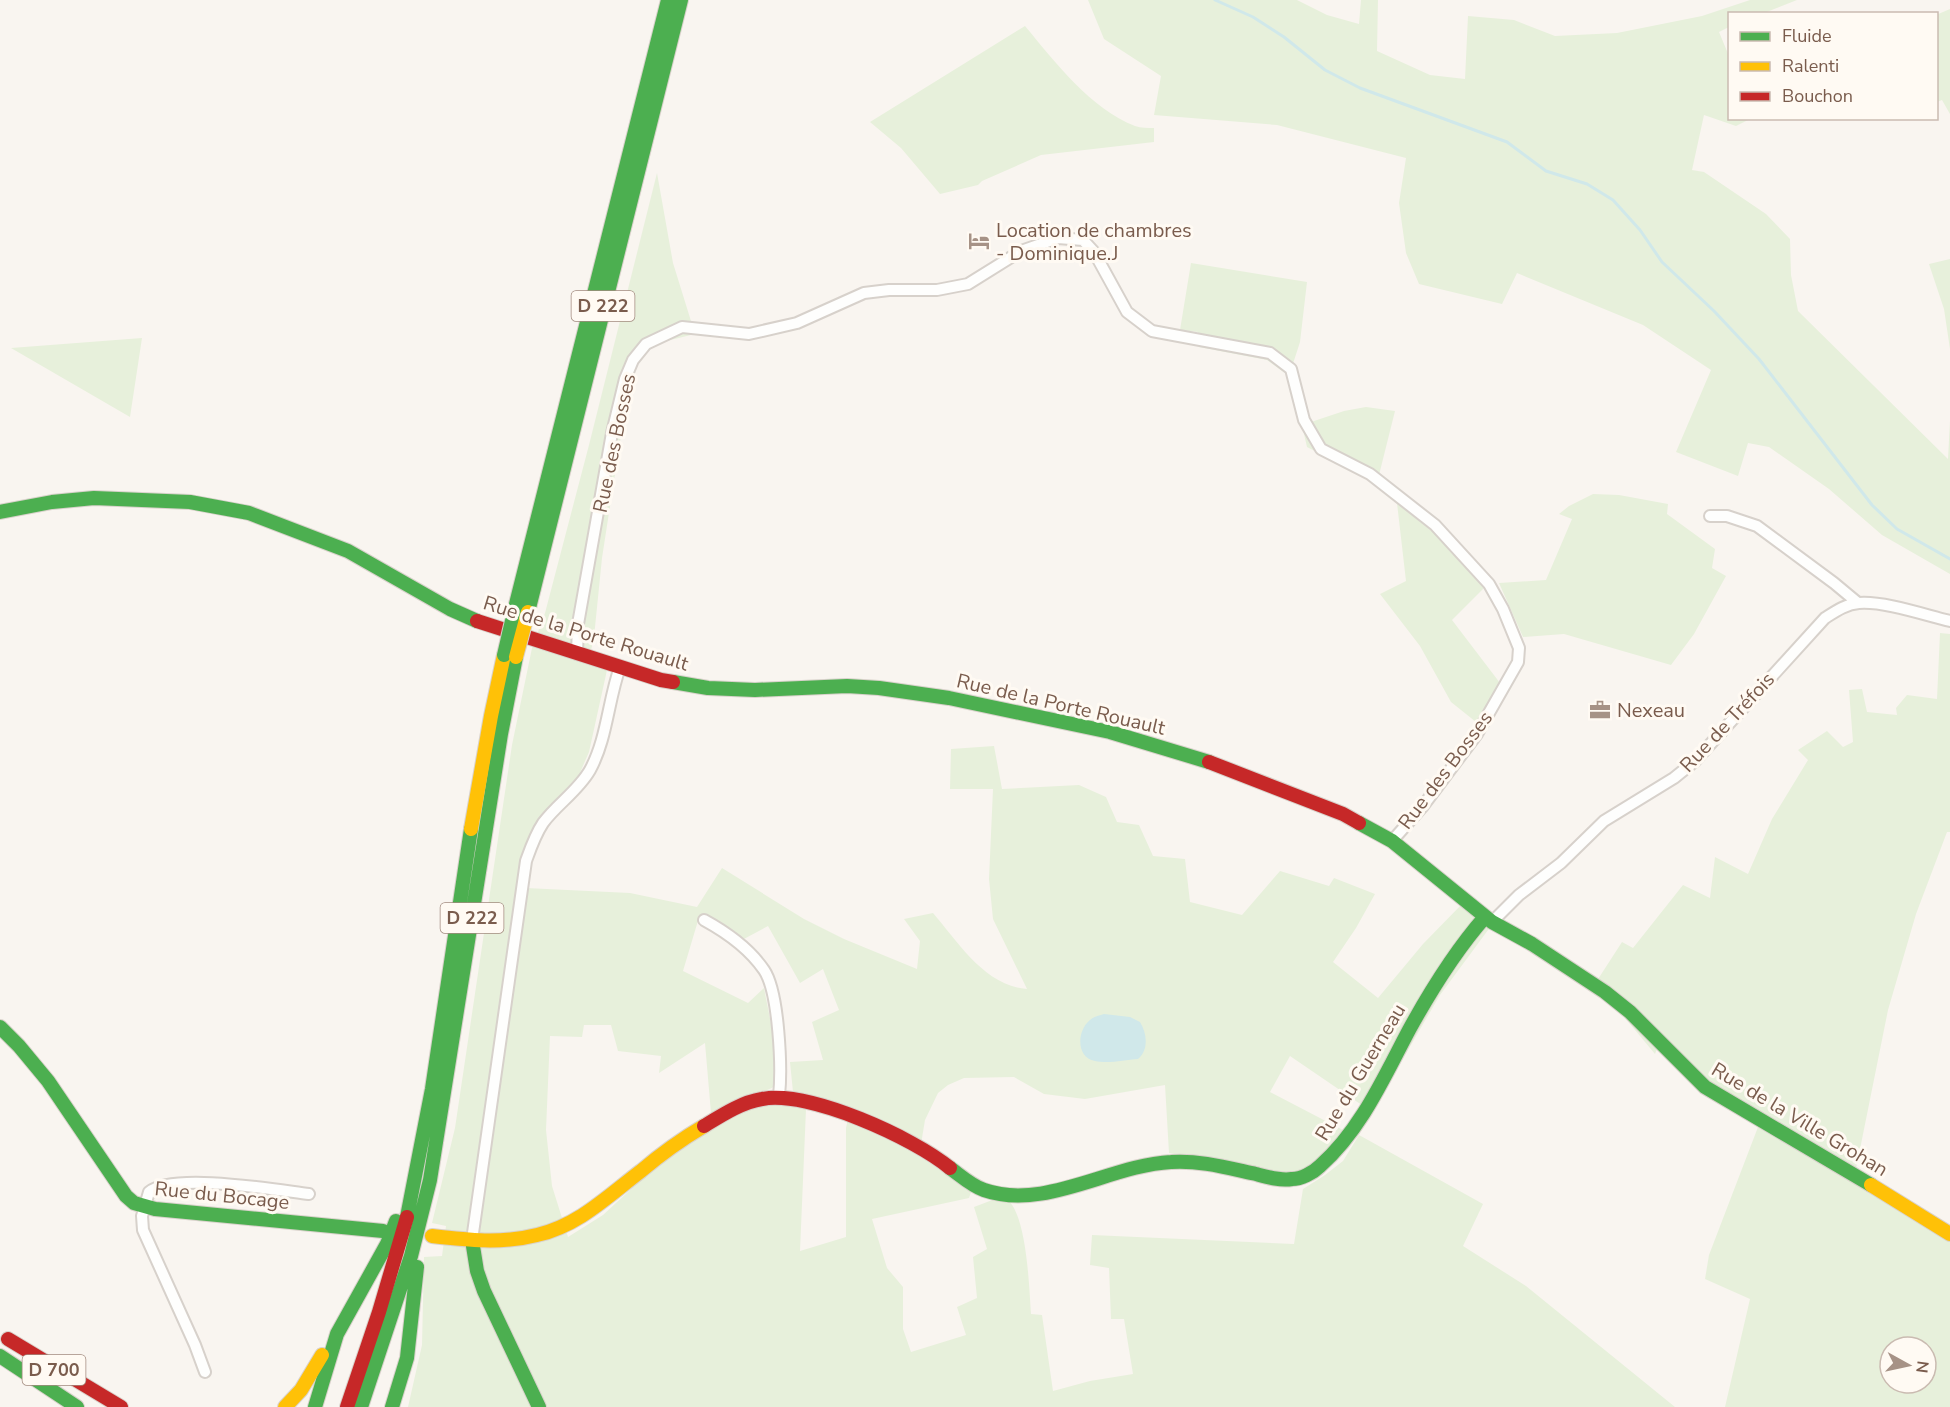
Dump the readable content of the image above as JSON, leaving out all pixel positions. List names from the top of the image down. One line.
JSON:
{"streets":{"main road":["D 222","Rue de la Porte Rouault","Rue du Guerneau","Rue de la Ville Grohan","Rue du Bocage","D 700"],"street":["Rue des Bosses","Rue de Tréfois"]},"crossings":[["Rue des Bosses","Rue de la Porte Rouault"],["Rue de la Porte Rouault","Rue de Tréfois"],["Rue de la Porte Rouault","Rue du Guerneau"],["Rue de la Porte Rouault","Rue de la Ville Grohan"],["Rue de Tréfois","Rue du Guerneau"],["Rue de Tréfois","Rue de la Ville Grohan"],["Rue du Guerneau","Rue de la Ville Grohan"]],"places":{"hotel":["Location de chambres - Dominique.J"],"office":["Nexeau"]},"legend":["Fluide","Ralenti","Bouchon"],"north":"right"}
